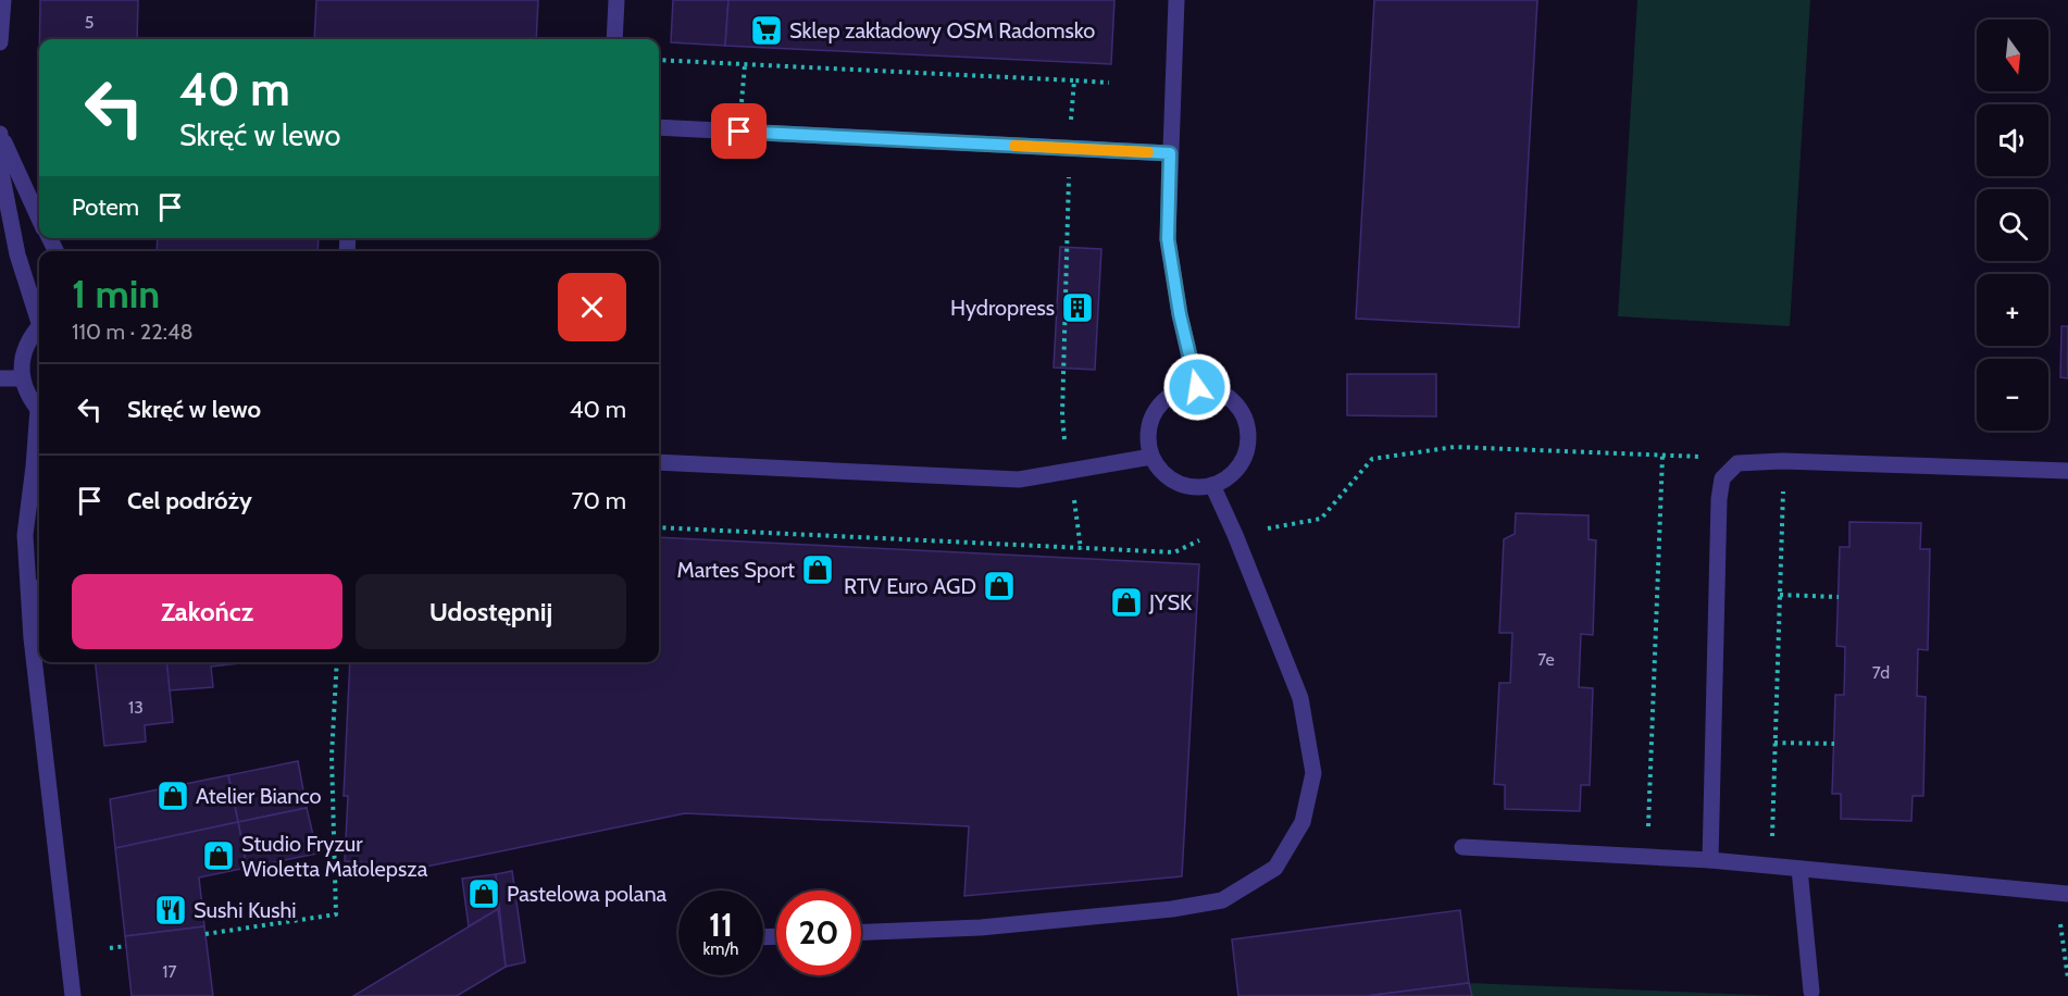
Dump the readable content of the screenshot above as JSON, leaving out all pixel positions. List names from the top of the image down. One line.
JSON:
{"places":{"supermarket":["Sklep zakładowy OSM Radomsko"],"building":["Hydropress"],"shop":["Martes Sport","RTV Euro AGD","JYSK","Atelier Bianco","Studio Fryzur Wioletta Małolepsza","Pastelowa polana"],"restaurant":["Sushi Kushi"]},"house_numbers":["5","7e","7d","13","17"],"north":"bottom","page":{"map_buttons":["+","−"],"turn":["40 m","Skręć w lewo"],"then":"Potem","heading":["1 min","110 m · 22:48"],"list":[{"name":"Skręć w lewo","value":"40 m"},{"name":"Cel podróży","value":"70 m"}],"buttons":["Zakończ","Udostępnij"],"speed":"11 km/h","limit":"20"}}
